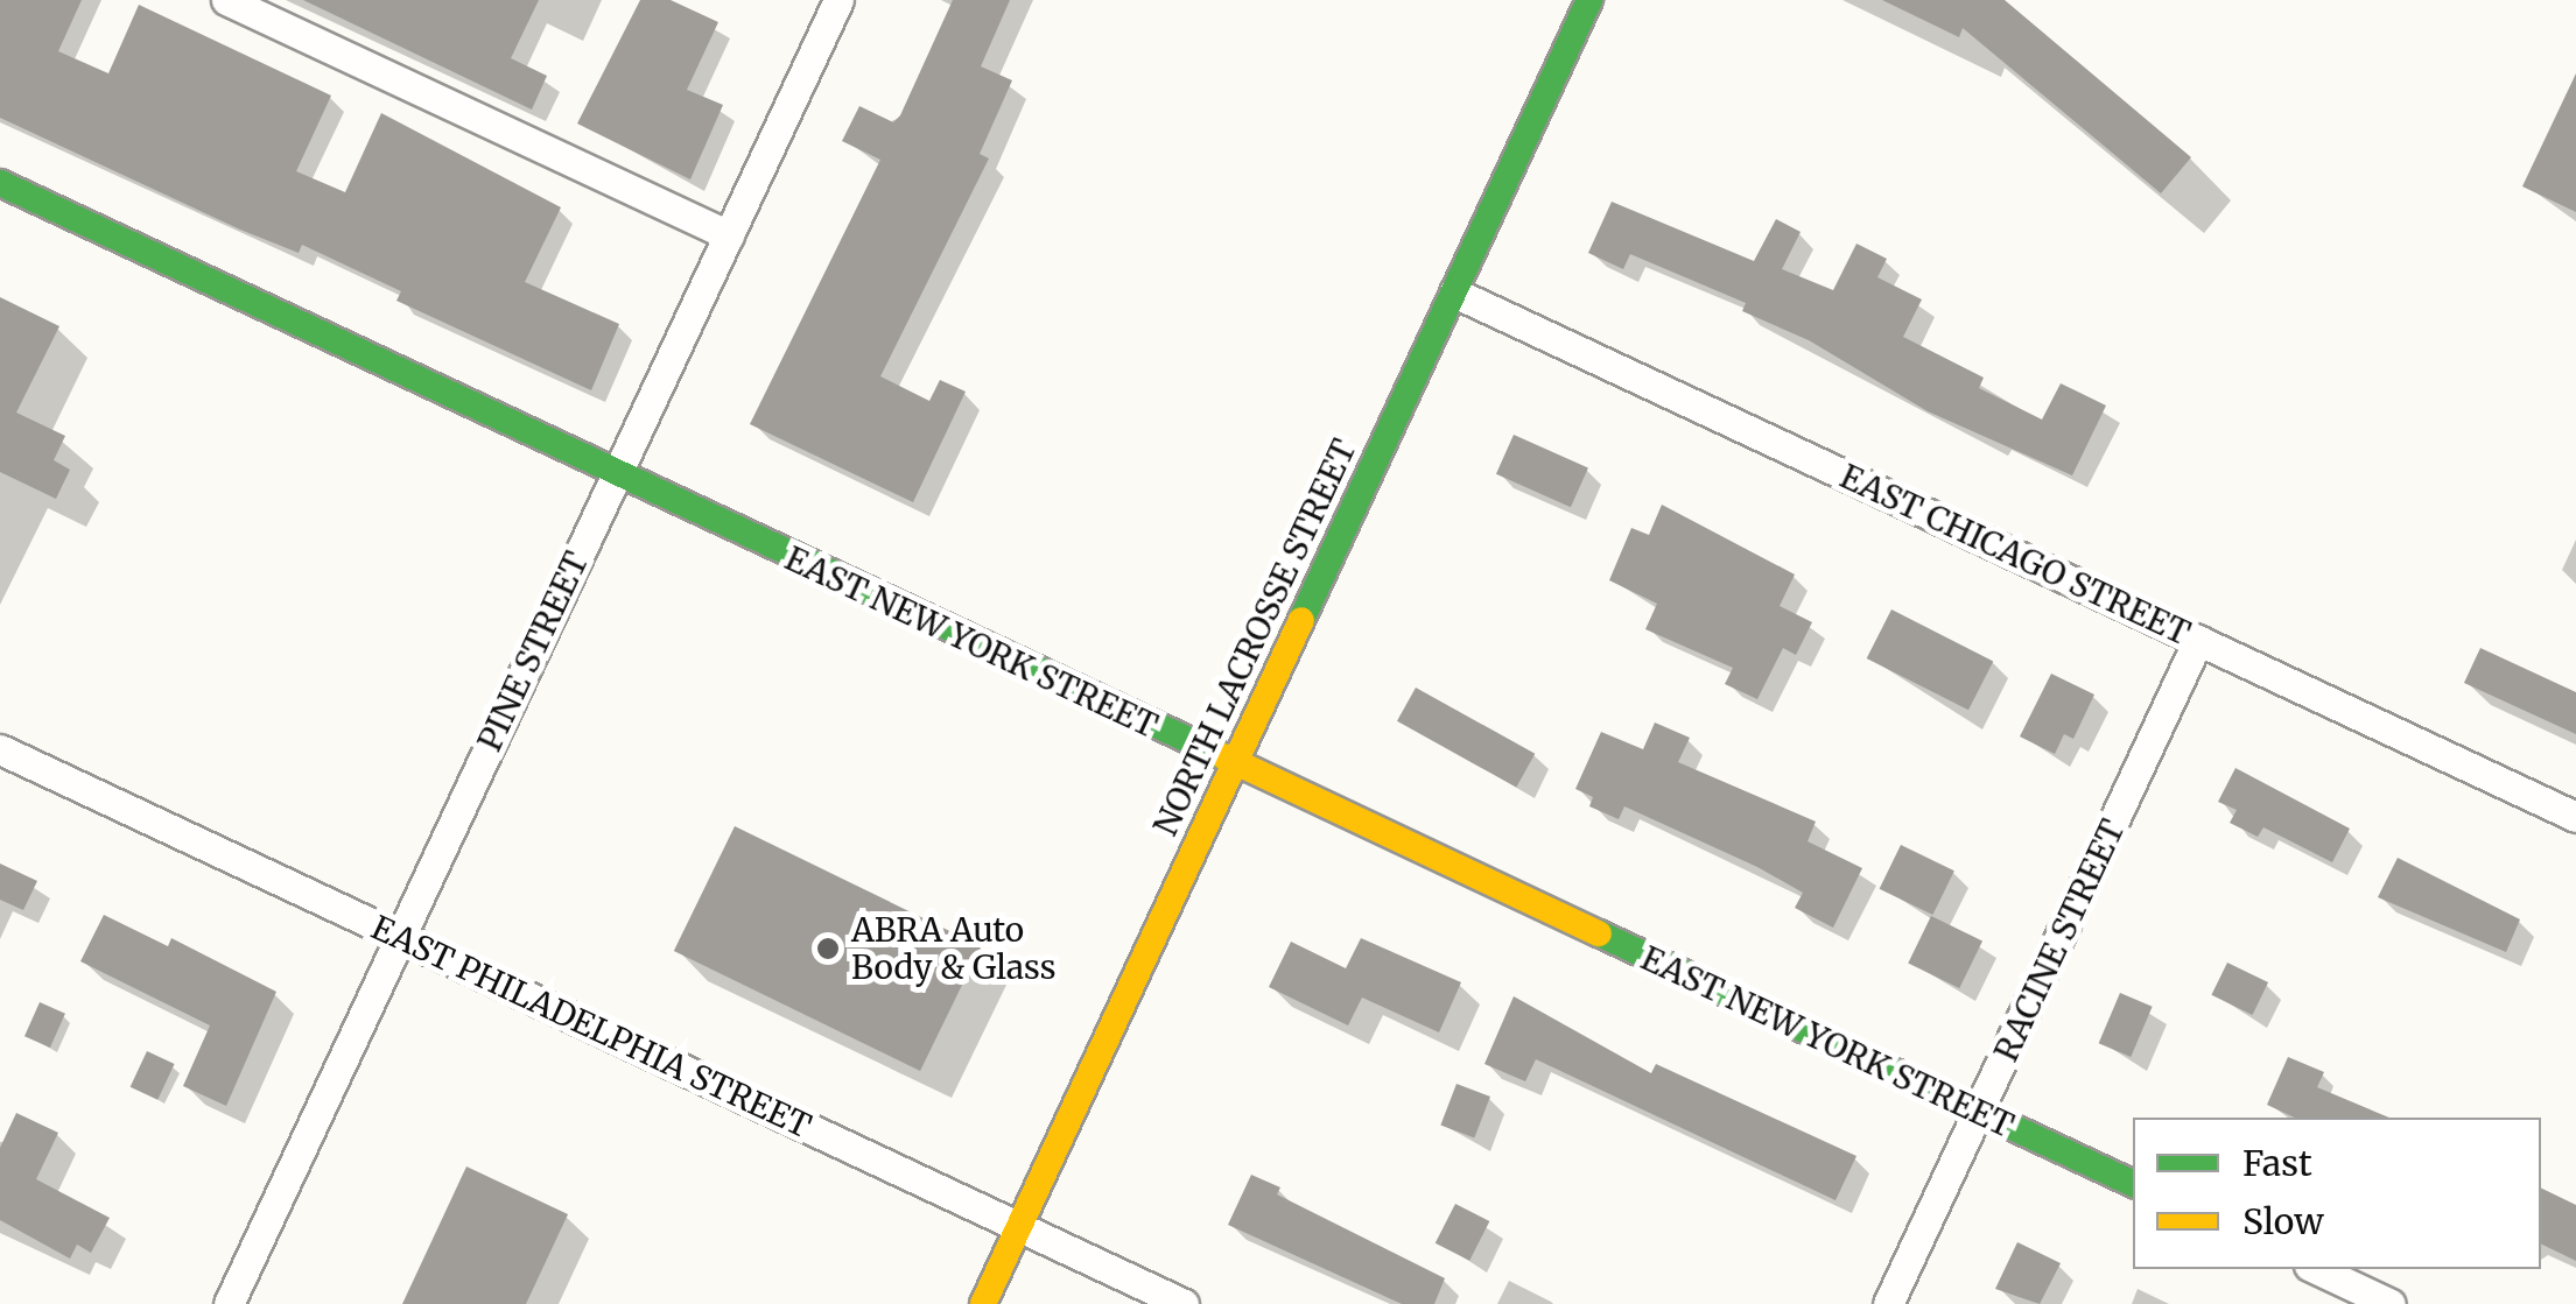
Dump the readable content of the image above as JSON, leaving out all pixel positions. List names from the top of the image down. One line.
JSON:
{"streets":{"street":["EAST CHICAGO STREET","NORTH LACROSSE STREET","EAST NEW YORK STREET","PINE STREET","RACINE STREET","EAST PHILADELPHIA STREET"]},"crossings":[["EAST CHICAGO STREET","NORTH LACROSSE STREET"],["EAST CHICAGO STREET","RACINE STREET"],["NORTH LACROSSE STREET","EAST NEW YORK STREET"],["NORTH LACROSSE STREET","EAST PHILADELPHIA STREET"],["EAST NEW YORK STREET","PINE STREET"],["EAST NEW YORK STREET","RACINE STREET"],["PINE STREET","EAST PHILADELPHIA STREET"]],"places":["ABRA Auto Body & Glass"],"legend":["Fast","Slow"]}
